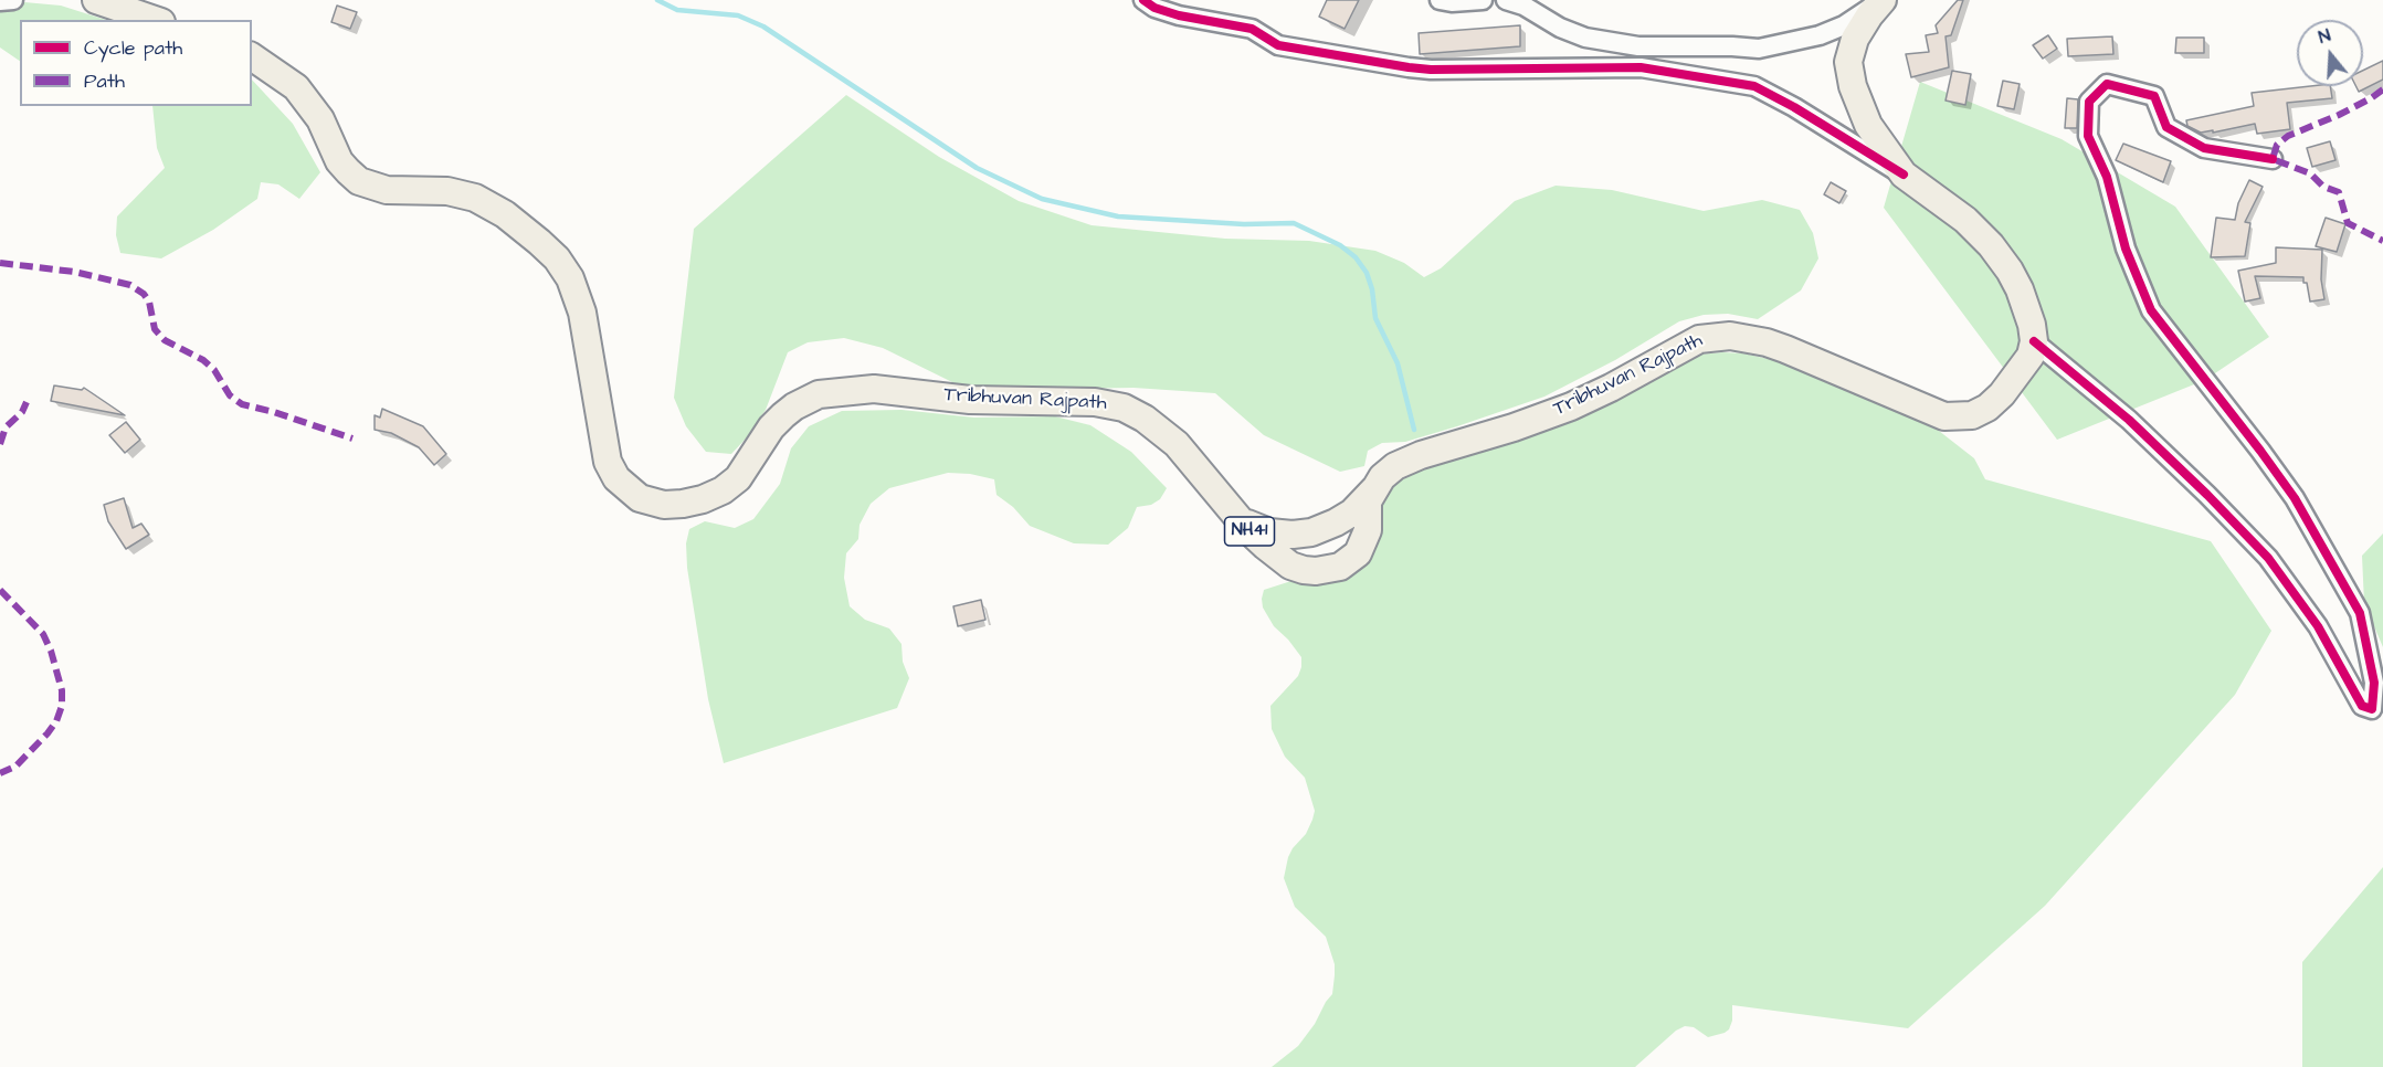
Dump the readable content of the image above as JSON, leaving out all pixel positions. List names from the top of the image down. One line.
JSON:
{"streets":{"highway":["Tribhuvan Rajpath","NH41"]},"legend":["Cycle path","Path"],"north":"top"}
